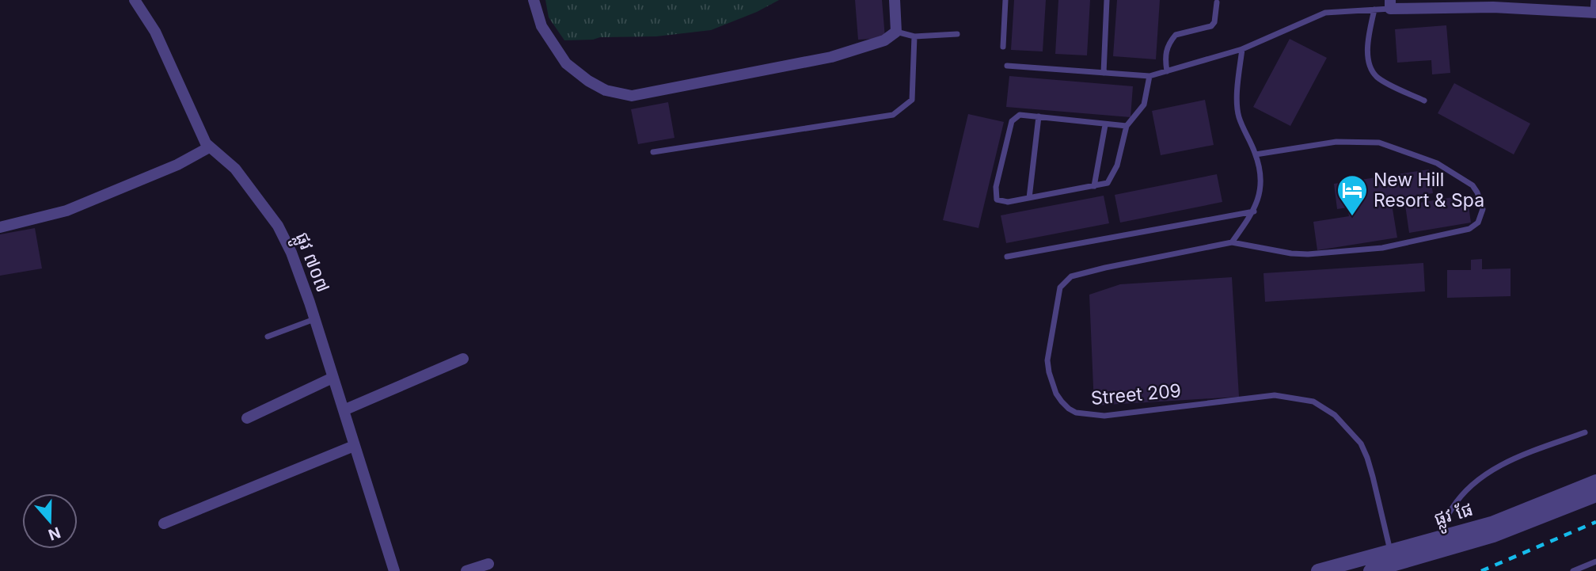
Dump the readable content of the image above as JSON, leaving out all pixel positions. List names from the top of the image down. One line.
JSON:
{"streets":{"street":["ផ្លូវ ៧០៧","ផ្លូវ ផែ"],"lane":["Street 209"]},"crossings":[["Street 209","ផ្លូវ ផែ"]],"places":{"hotel":["New Hill Resort & Spa"]},"north":"bottom"}
